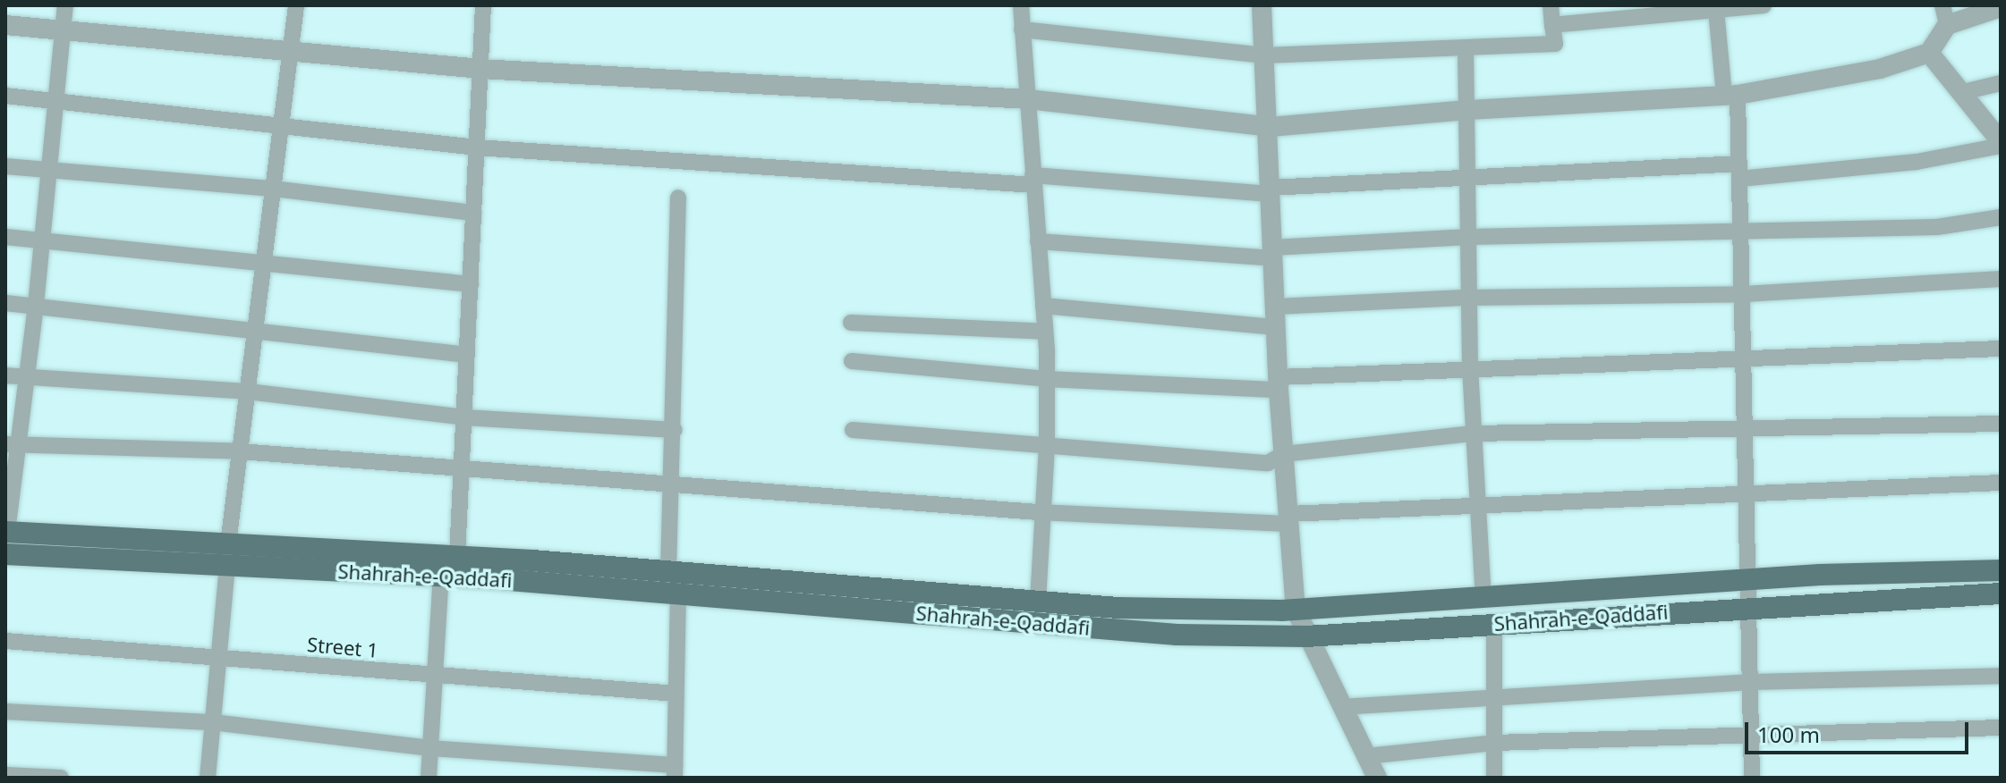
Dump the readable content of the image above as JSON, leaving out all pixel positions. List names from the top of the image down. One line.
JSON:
{"streets":{"main road":["Shahrah-e-Qaddafi"],"street":["Street 1"]},"scale_bar":"100 m"}
